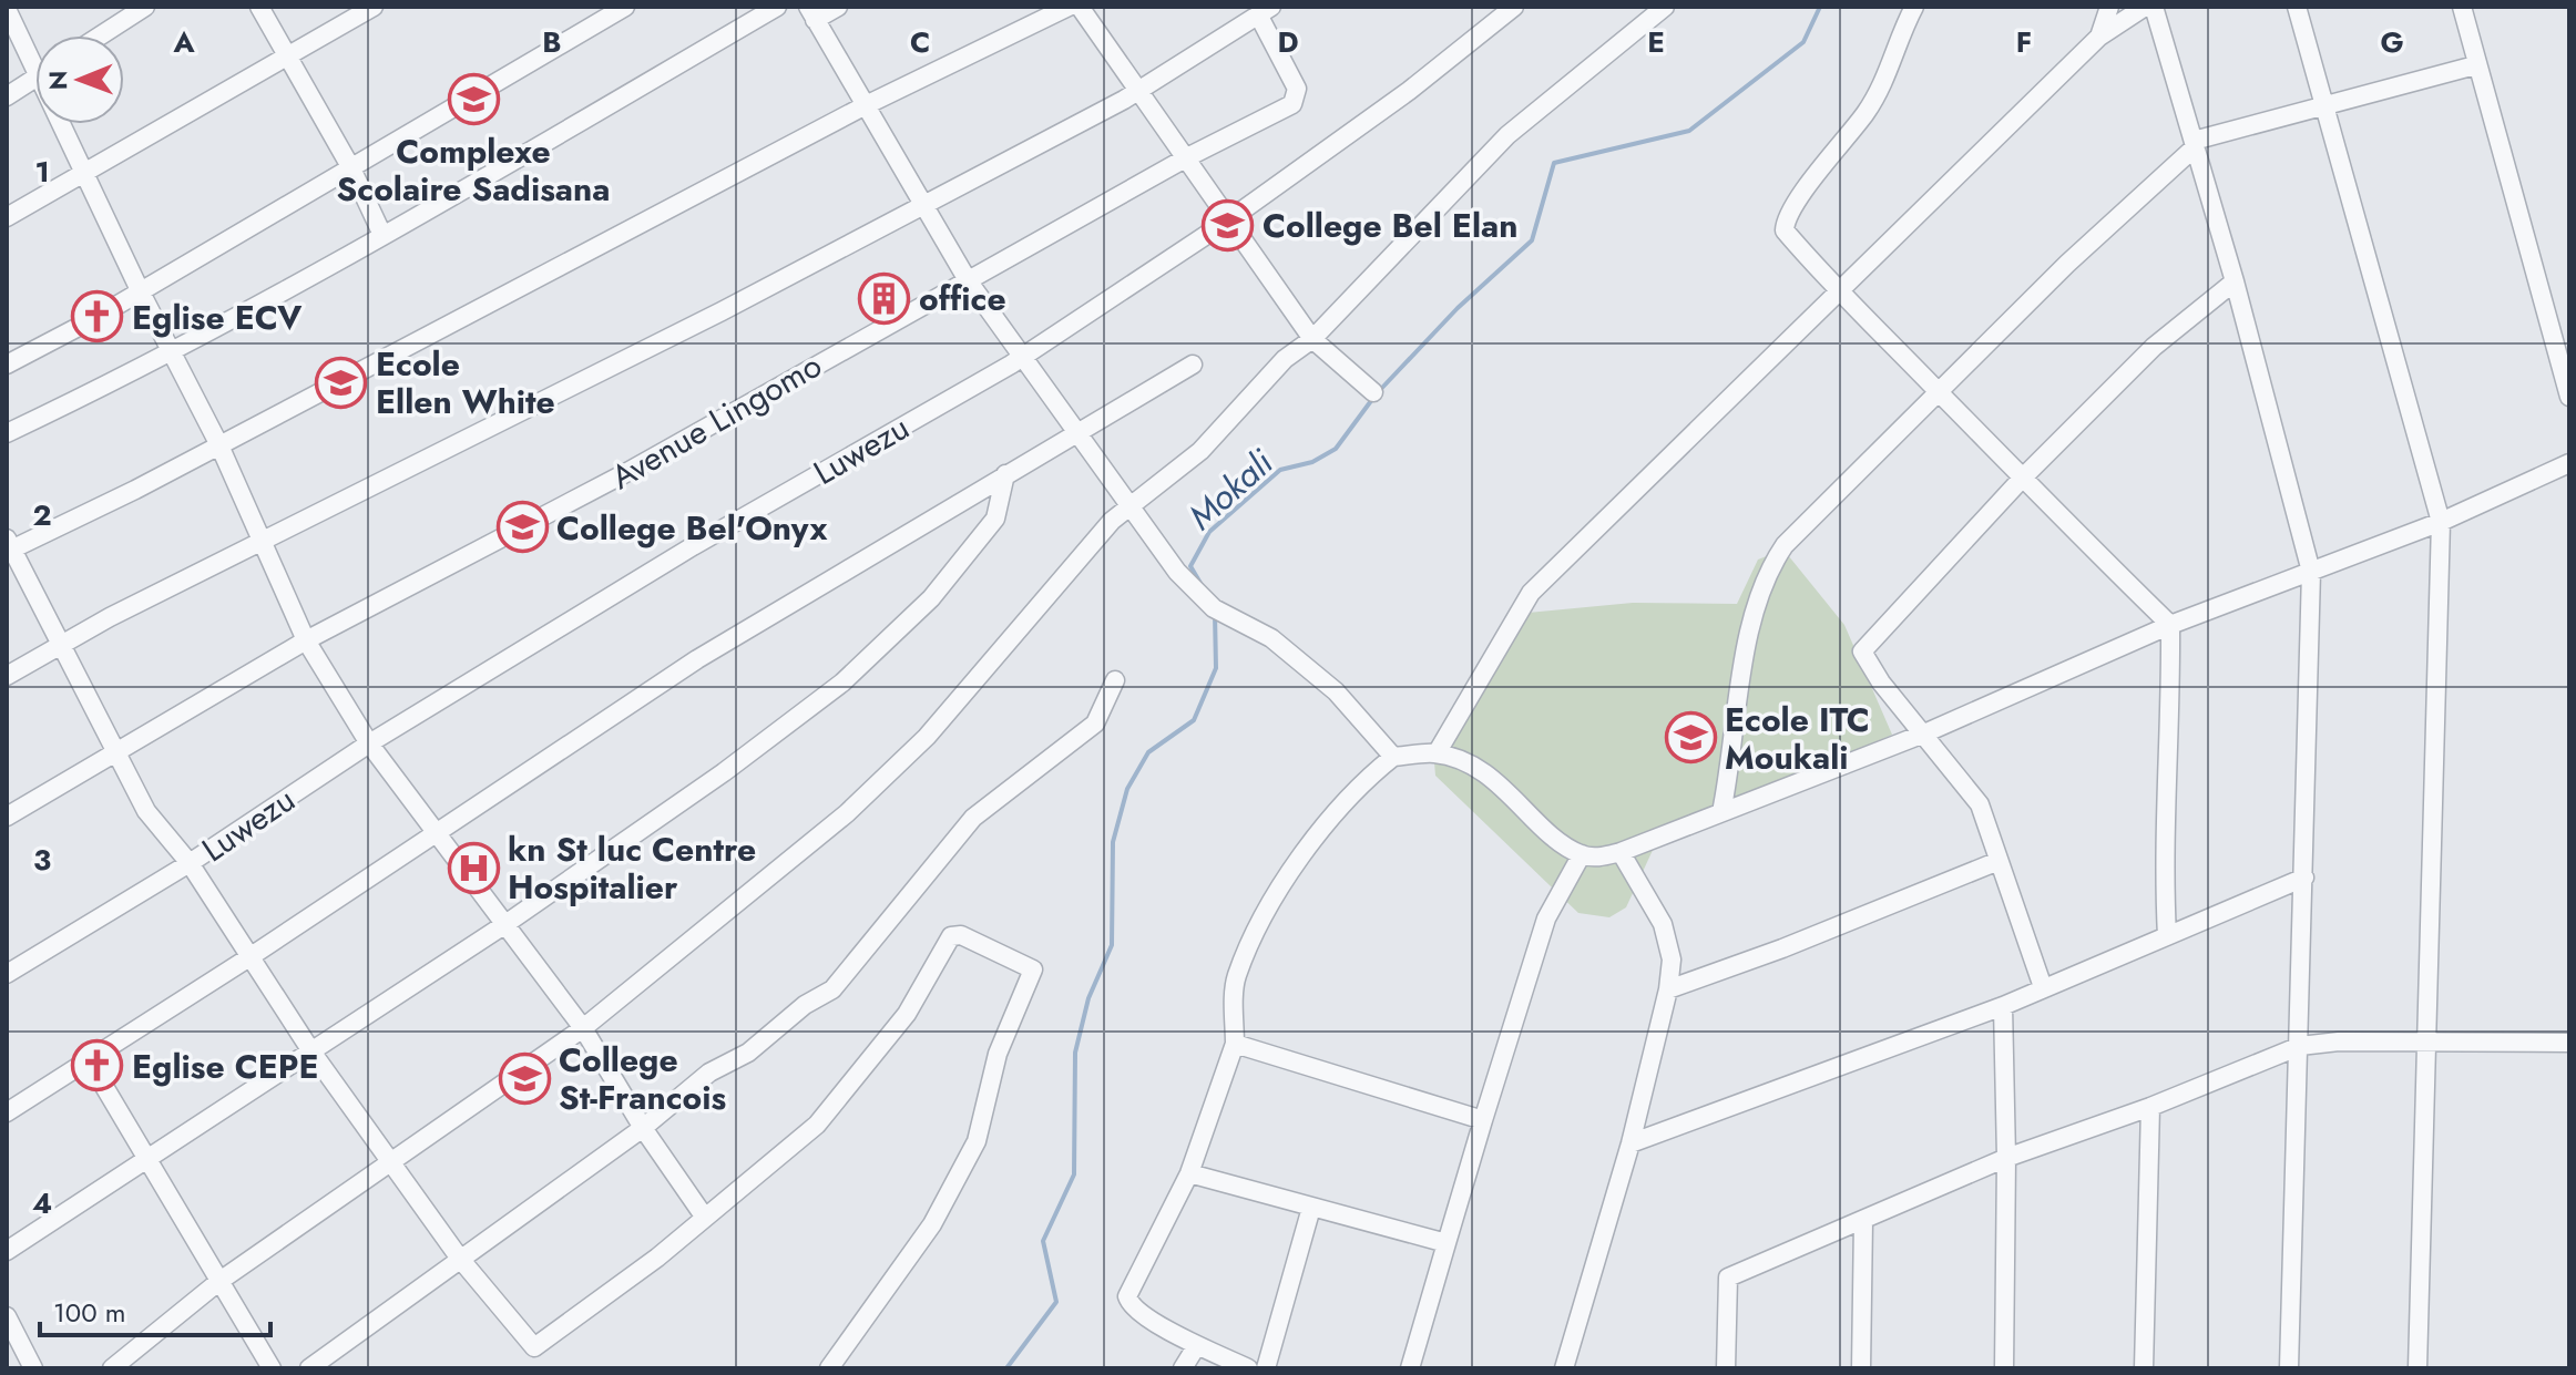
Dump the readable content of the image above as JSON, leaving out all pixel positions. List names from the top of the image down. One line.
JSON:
{"streets":{"street":["Avenue Lingomo","Luwezu"]},"water":["Mokali"],"places":{"school or university":["Complexe Scolaire Sadisana","College Bel Elan","Ecole Ellen White","College Bel'Onyx","Ecole ITC Moukali","College St-Francois"],"building":["office"],"church":["Eglise ECV","Eglise CEPE"],"hospital":["kn St luc Centre Hospitalier"]},"scale_bar":"100 m","north":"left","grid":{"columns":["A","B","C","D","E","F","G"],"rows":["1","2","3","4"]}}
